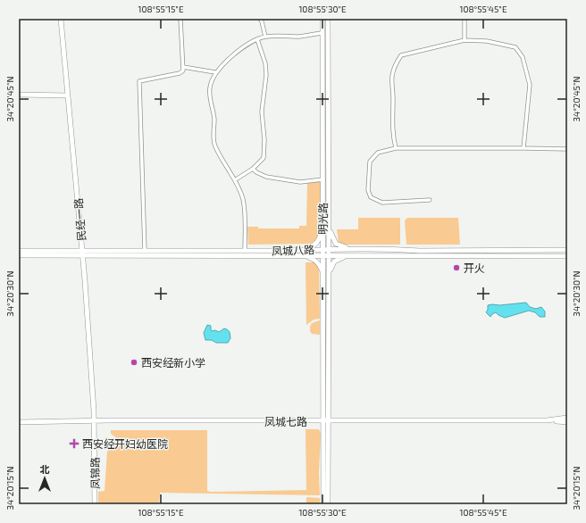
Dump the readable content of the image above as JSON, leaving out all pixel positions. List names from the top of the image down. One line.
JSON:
{"streets":{"main road":["明光路","民经一路","凤城八路","凤城七路","凤锦路"]},"crossings":[["明光路","凤城八路"],["明光路","凤城七路"],["民经一路","凤城八路"],["民经一路","凤城七路"],["民经一路","凤锦路"],["凤城七路","凤锦路"]],"places":{"other":["开火","西安经新小学"],"health":["西安经开妇幼医院"]},"north":"top","coordinates":["108°55'15\"E","108°55'30\"E","108°55'45\"E","34°20'45\"N","34°20'30\"N","34°20'15\"N"]}
